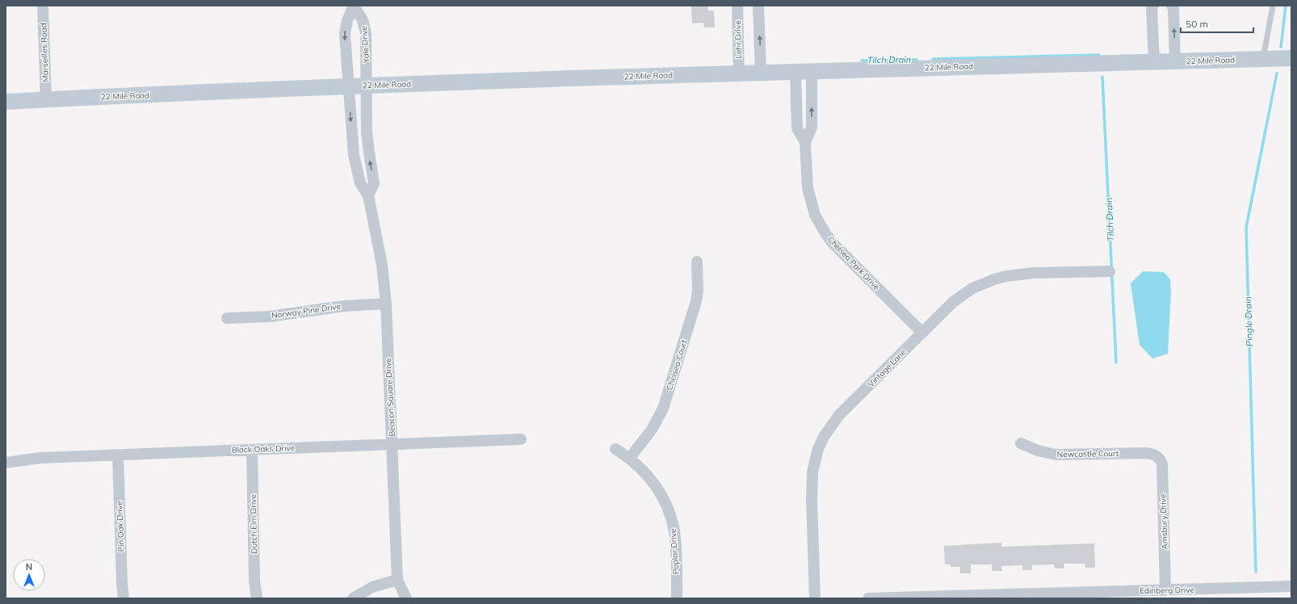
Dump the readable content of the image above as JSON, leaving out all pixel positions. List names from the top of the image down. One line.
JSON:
{"streets":{"street":["Lehr Drive","Yale Drive","Marseilles Road","22 Mile Road","Chelsea Park Drive","Norway Pine Drive","Chelsea Court","Vintage Lane","Beacon Square Drive","Black Oaks Drive","Newcastle Court","Amsbury Drive","Dutch Elm Drive","Pin Oak Drive","Poplar Drive","Edinberg Drive"]},"crossings":[["Lehr Drive","22 Mile Road"],["Yale Drive","22 Mile Road"],["Yale Drive","Beacon Square Drive"],["Marseilles Road","22 Mile Road"],["22 Mile Road","Chelsea Park Drive"],["22 Mile Road","Beacon Square Drive"],["Chelsea Park Drive","Vintage Lane"],["Norway Pine Drive","Beacon Square Drive"],["Chelsea Court","Poplar Drive"],["Beacon Square Drive","Black Oaks Drive"],["Black Oaks Drive","Dutch Elm Drive"],["Black Oaks Drive","Pin Oak Drive"],["Newcastle Court","Amsbury Drive"],["Amsbury Drive","Edinberg Drive"]],"water":["Tilch Drain","Pingle Drain"],"scale_bar":"50 m","north":"top"}
